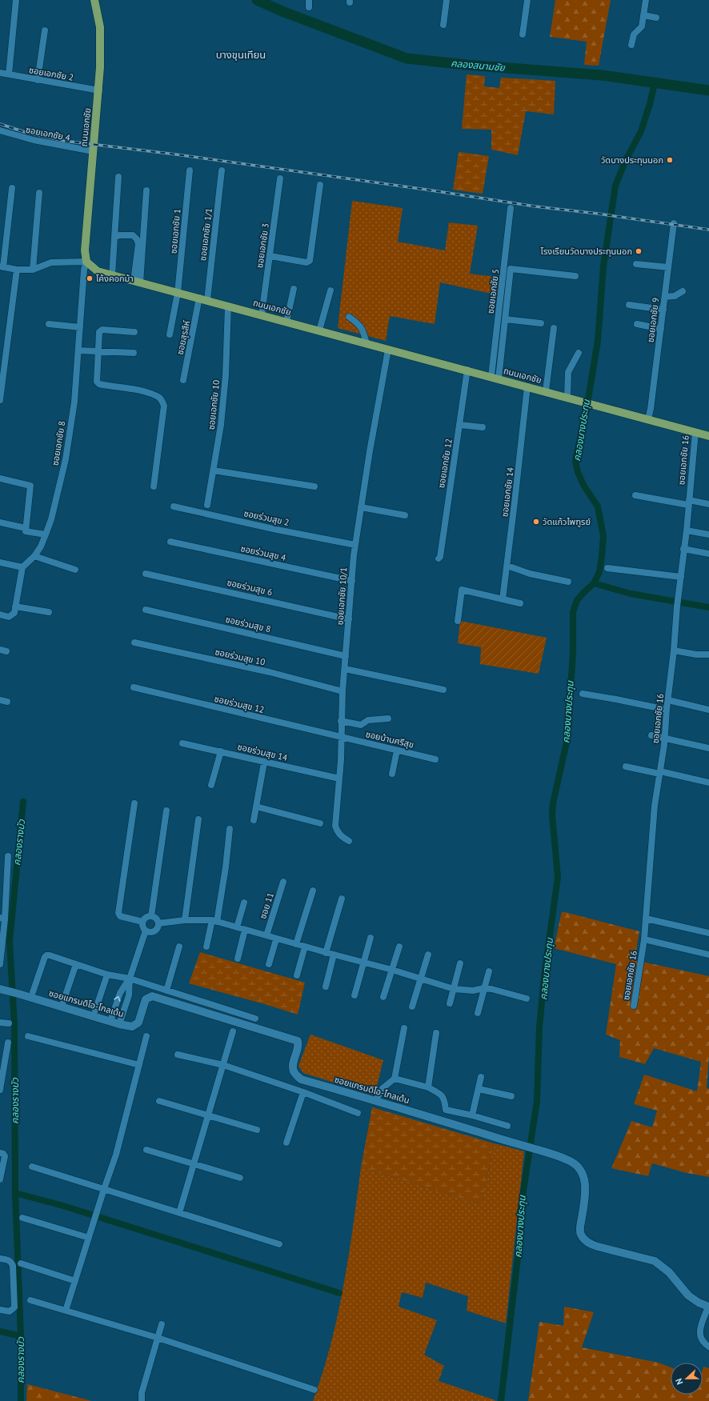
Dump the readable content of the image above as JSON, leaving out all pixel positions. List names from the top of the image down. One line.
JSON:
{"streets":{"main road":["ถนนเอกชัย"],"street":["ซอยเอกชัย 2","ซอยเอกชัย 4","ซอยเอกชัย 1","ซอยเอกชัย 1/1","ซอยเอกชัย 3","ซอยเอกชัย 5","ซอยเอกชัย 9","ซอยสุรสีห์","ซอยเอกชัย 10","ซอยเอกชัย 8","ซอยเอกชัย 16","ซอยเอกชัย 12","ซอยเอกชัย 14","ซอยร่วมสุข 2","ซอยร่วมสุข 4","ซอยร่วมสุข 6","ซอยเอกชัย 10/1","ซอยร่วมสุข 8","ซอยร่วมสุข 10","ซอยร่วมสุข 12","ซอยบ้านศรีสุข","ซอยร่วมสุข 14","ซอย 11","ซอยแกรนดิโอ-โกลเด้น"]},"crossings":[["ซอยเอกชัย 2","ถนนเอกชัย"],["ถนนเอกชัย","ซอยเอกชัย 4"],["ถนนเอกชัย","ซอยเอกชัย 1"],["ถนนเอกชัย","ซอยเอกชัย 1/1"],["ถนนเอกชัย","ซอยเอกชัย 3"],["ถนนเอกชัย","ซอยเอกชัย 5"],["ถนนเอกชัย","ซอยเอกชัย 9"],["ถนนเอกชัย","ซอยสุรสีห์"],["ถนนเอกชัย","ซอยเอกชัย 10"],["ถนนเอกชัย","ซอยเอกชัย 8"],["ถนนเอกชัย","ซอยเอกชัย 16"],["ถนนเอกชัย","ซอยเอกชัย 12"],["ถนนเอกชัย","ซอยเอกชัย 14"],["ถนนเอกชัย","ซอยเอกชัย 10/1"],["ซอยเอกชัย 1/1","ซอยสุรสีห์"],["ซอยร่วมสุข 2","ซอยเอกชัย 10/1"],["ซอยร่วมสุข 4","ซอยเอกชัย 10/1"],["ซอยร่วมสุข 6","ซอยเอกชัย 10/1"],["ซอยเอกชัย 10/1","ซอยร่วมสุข 8"],["ซอยเอกชัย 10/1","ซอยร่วมสุข 10"],["ซอยเอกชัย 10/1","ซอยร่วมสุข 12"],["ซอยเอกชัย 10/1","ซอยบ้านศรีสุข"],["ซอยเอกชัย 10/1","ซอยร่วมสุข 14"],["ซอยร่วมสุข 12","ซอยบ้านศรีสุข"]],"districts":["บางขุนเทียน"],"water":["คลองสนามชัย","คลองบางประทุน","คลองรางบัว"],"places":["วัดบางประทุนนอก","โรงเรียนวัดบางประทุนนอก","โค้งคอกม้า","วัดแก้วไพฑูรย์"],"north":"left"}
